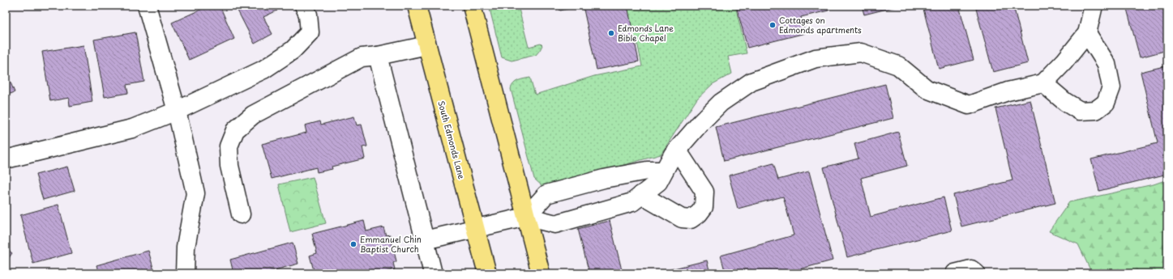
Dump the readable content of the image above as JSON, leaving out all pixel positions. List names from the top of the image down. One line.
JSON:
{"streets":{"main road":["South Edmonds Lane"]},"places":["Cottages on Edmonds apartments","Edmonds Lane Bible Chapel","Emmanuel Chin Baptist Church"]}
